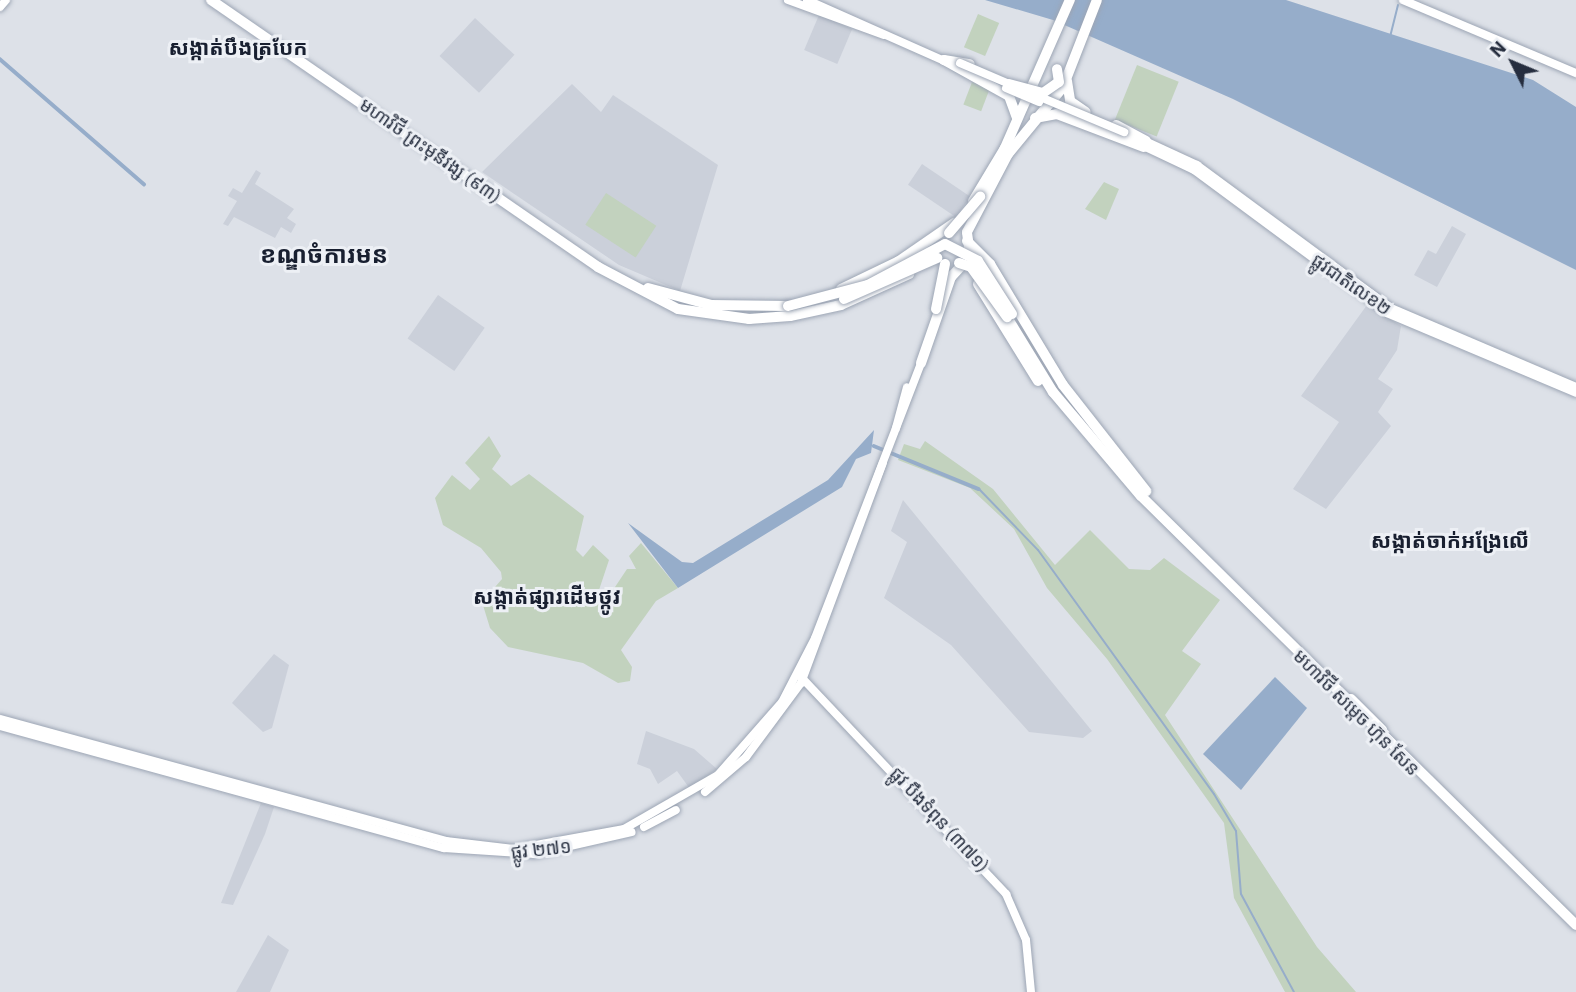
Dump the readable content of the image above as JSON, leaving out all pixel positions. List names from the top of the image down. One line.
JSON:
{"streets":{"highway":["មហាវិថី ព្រះមុនីវង្ស (៩៣)","មហាវិថី សម្តេច ហ៊ុន សែន"],"main road":["ផ្លូវជាតិលេខ២","ផ្លូវ បឹងទំពុន (៣៧១)","ផ្លូវ ២៧១"]},"crossings":[["ផ្លូវ បឹងទំពុន (៣៧១)","ផ្លូវ ២៧១"]],"districts":["សង្កាត់បឹងត្របែក","ខណ្ឌចំការមន","សង្កាត់ចាក់អង្រែលើ","សង្កាត់ផ្សារដើមថ្កូវ"],"north":"top left"}
